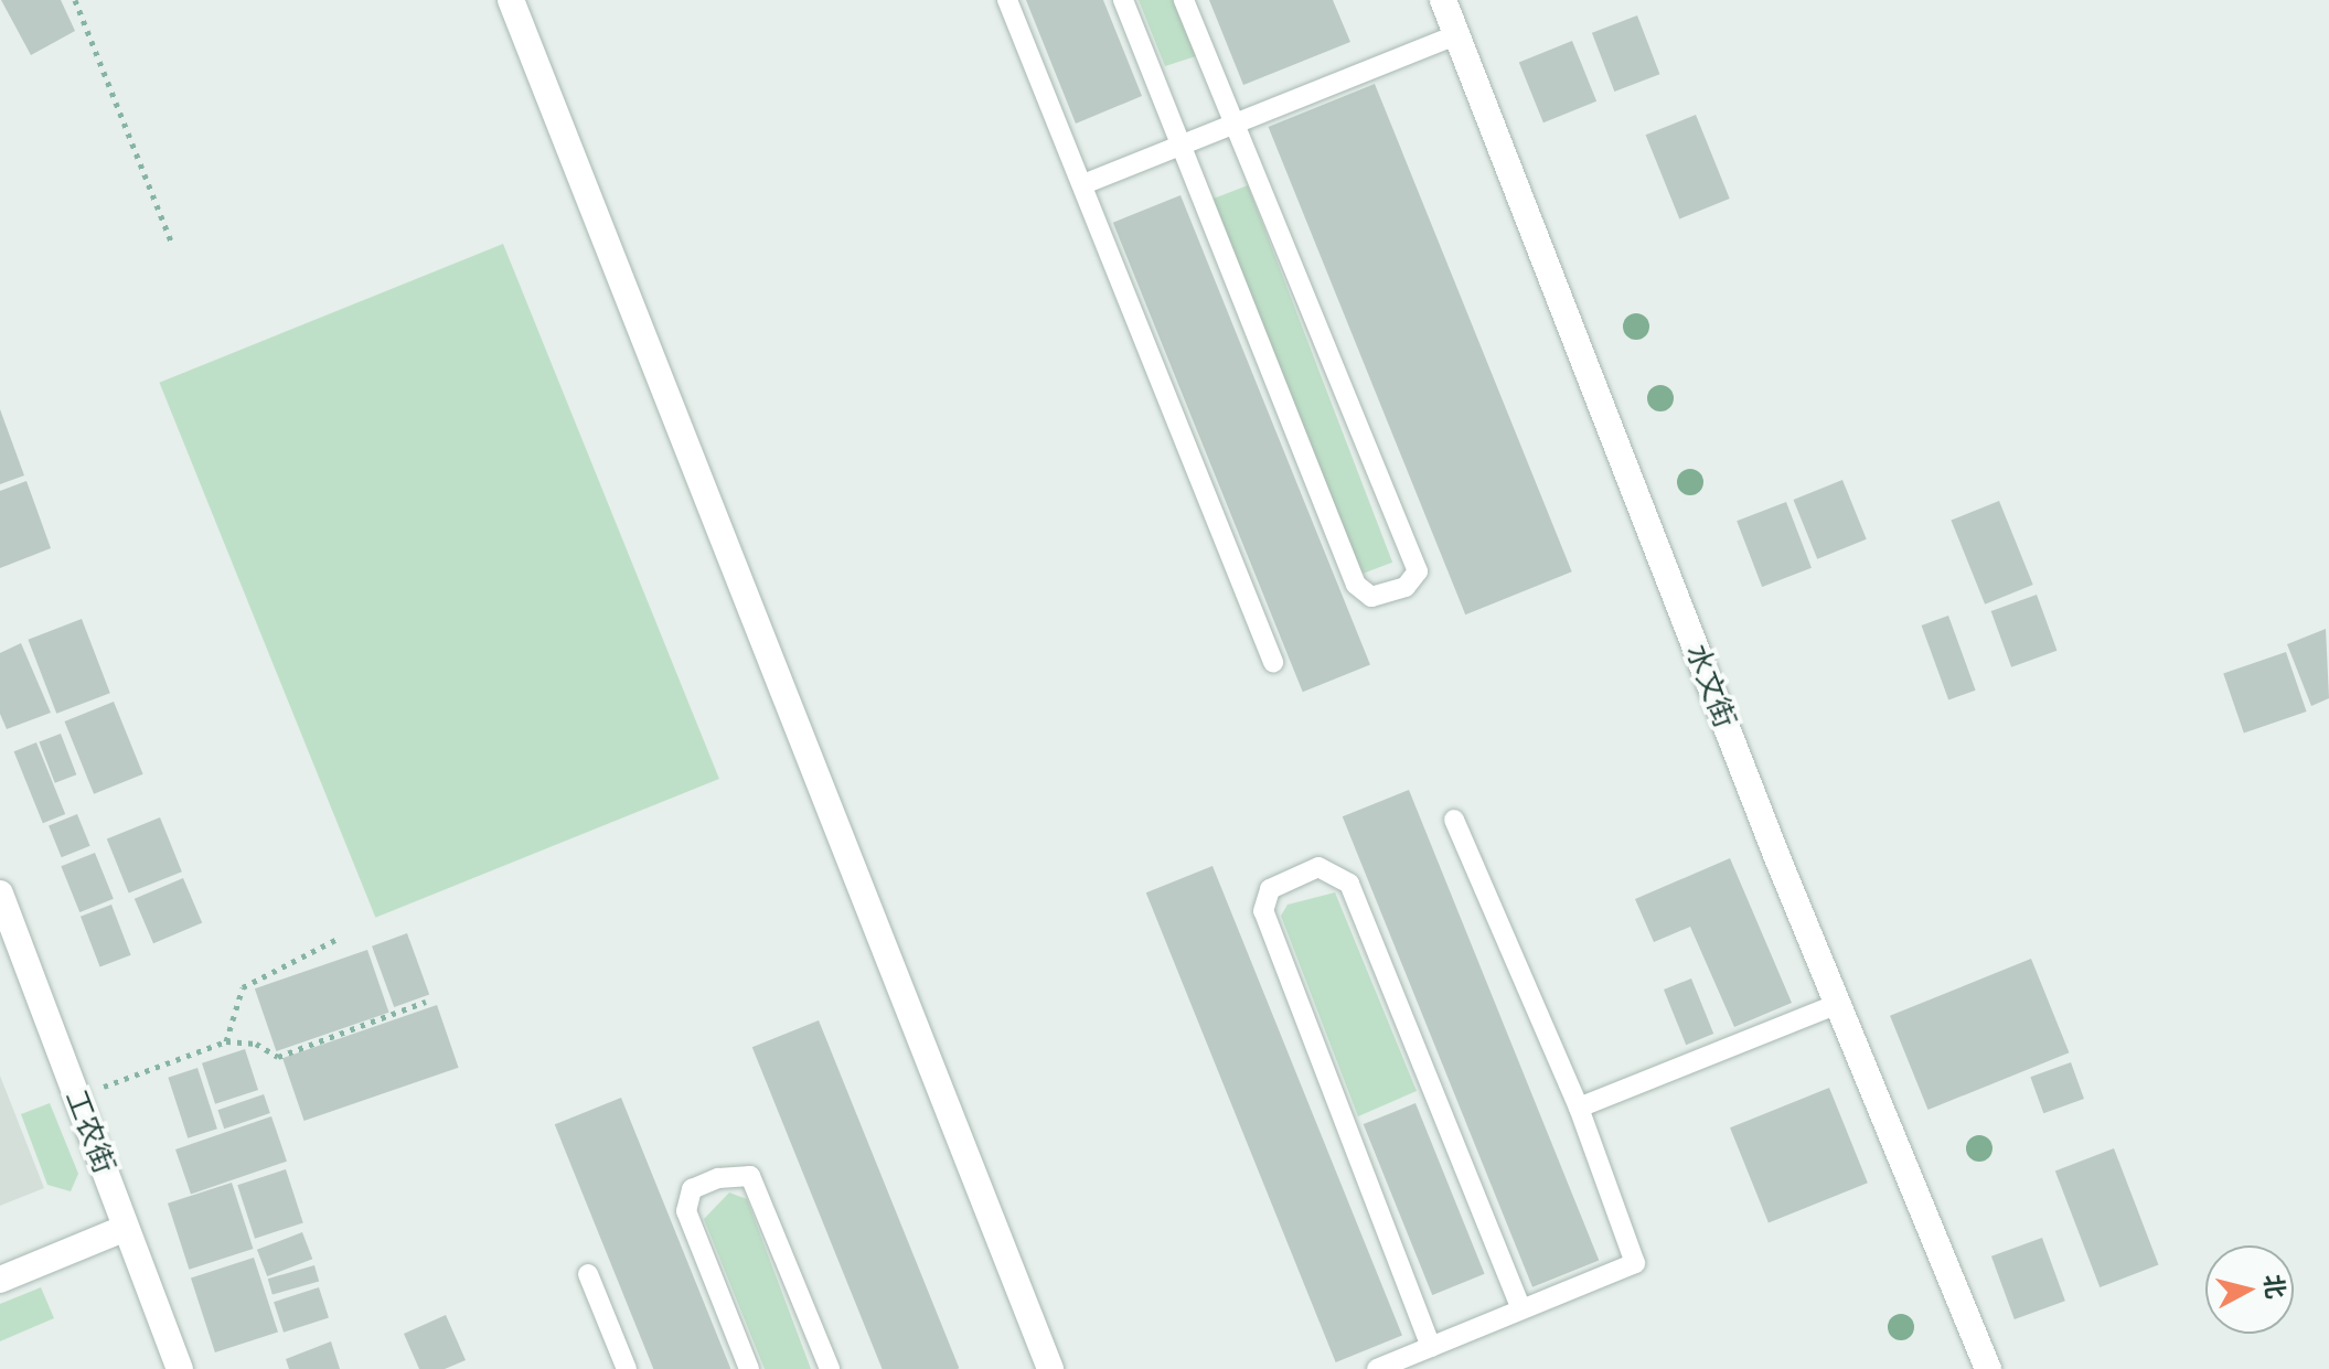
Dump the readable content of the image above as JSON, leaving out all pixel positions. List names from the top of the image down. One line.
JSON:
{"streets":{"street":["水文街","工农街"]},"north":"right"}
